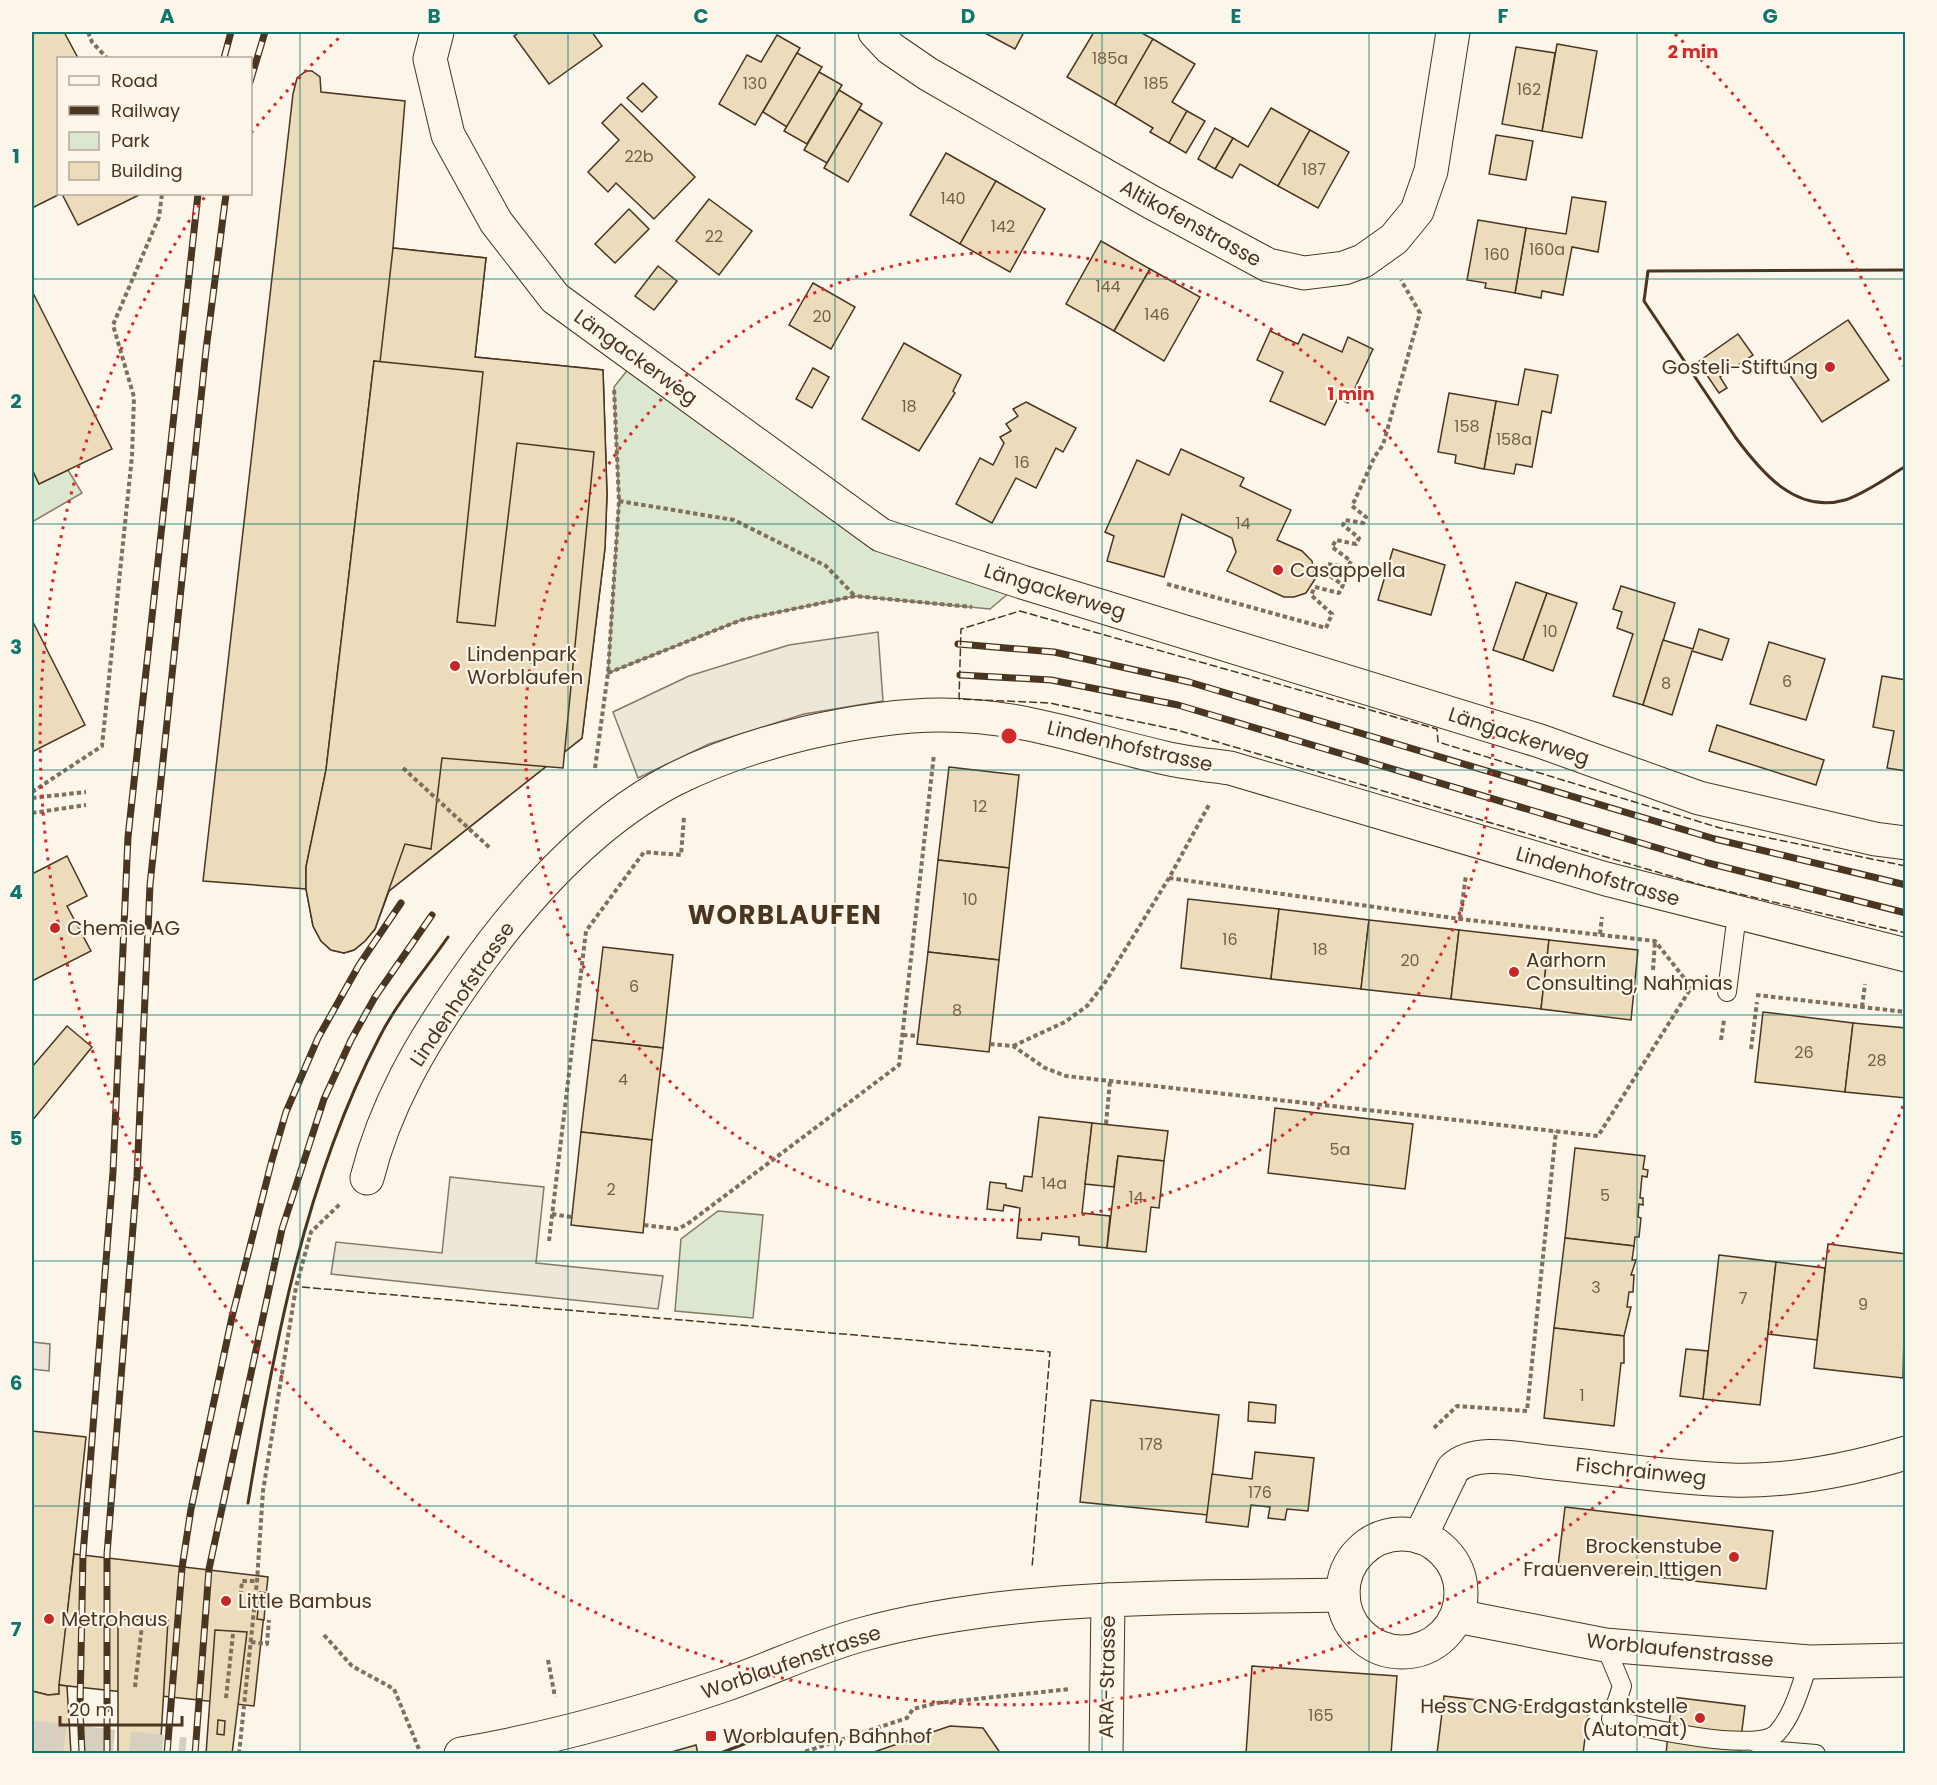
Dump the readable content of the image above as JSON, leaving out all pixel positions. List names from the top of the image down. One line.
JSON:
{"streets":{"street":["Altikofenstrasse","Längackerweg","Lindenhofstrasse","Fischrainweg","Worblaufenstrasse","ARA-Strasse"]},"crossings":[["Fischrainweg","Worblaufenstrasse"],["Worblaufenstrasse","ARA-Strasse"]],"districts":["WORBLAUFEN"],"places":{"other":["Gosteli-Stiftung","Casappella","Lindenpark Worblaufen","Chemie AG","Aarhorn Consulting, Nahmias","Brockenstube Frauenverein Ittigen","Little Bambus","Metrohaus","Hess CNG Erdgastankstelle (Automat)"],"transit":["Worblaufen, Bahnhof"]},"house_numbers":["185a","130","185","162","22b","187","140","142","22","160a","160","144","146","20","18","158","158a","16","14","10","6","8","12","10","16","18","20","6","8","26","28","4","5a","14a","2","5","14","3","7","9","1","178","176","165"],"legend":["Road","Railway","Park","Building"],"scale_bar":"20 m","grid":{"columns":["A","B","C","D","E","F","G"],"rows":["1","2","3","4","5","6","7"]},"rings":["2 min","1 min"]}
